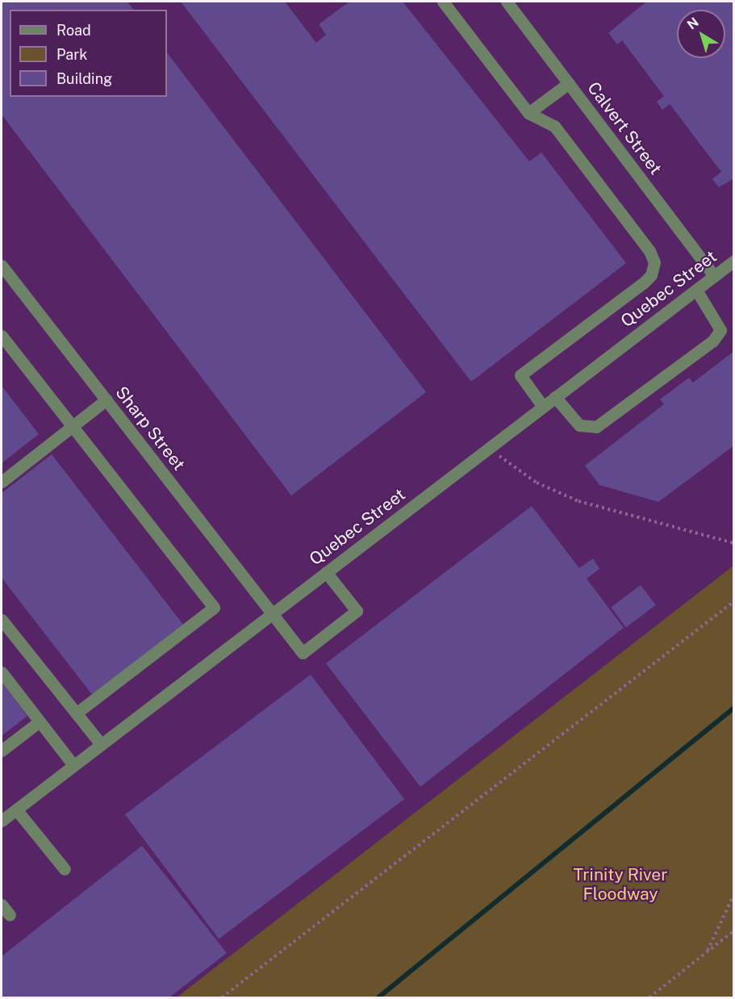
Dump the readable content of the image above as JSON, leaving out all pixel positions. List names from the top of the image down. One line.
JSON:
{"streets":{"street":["Calvert Street","Quebec Street","Sharp Street"]},"crossings":[["Calvert Street","Quebec Street"],["Quebec Street","Sharp Street"]],"parks":["Trinity River Floodway"],"legend":["Road","Park","Building"],"north":"top left"}
